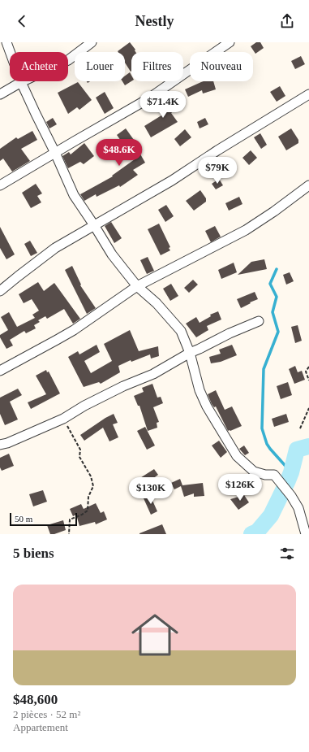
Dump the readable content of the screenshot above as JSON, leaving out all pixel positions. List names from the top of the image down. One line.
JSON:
{"scale_bar":"50 m","page":{"header":"Nestly","chip":["Acheter","Louer","Filtres","Nouveau"],"price":["$71.4K","$48.6K","$79K","$126K","$130K"],"scale":"50 m","heading":"5 biens","list":[{"name":"$48,600","note":"2 pièces · 52 m² · Appartement"}]}}
